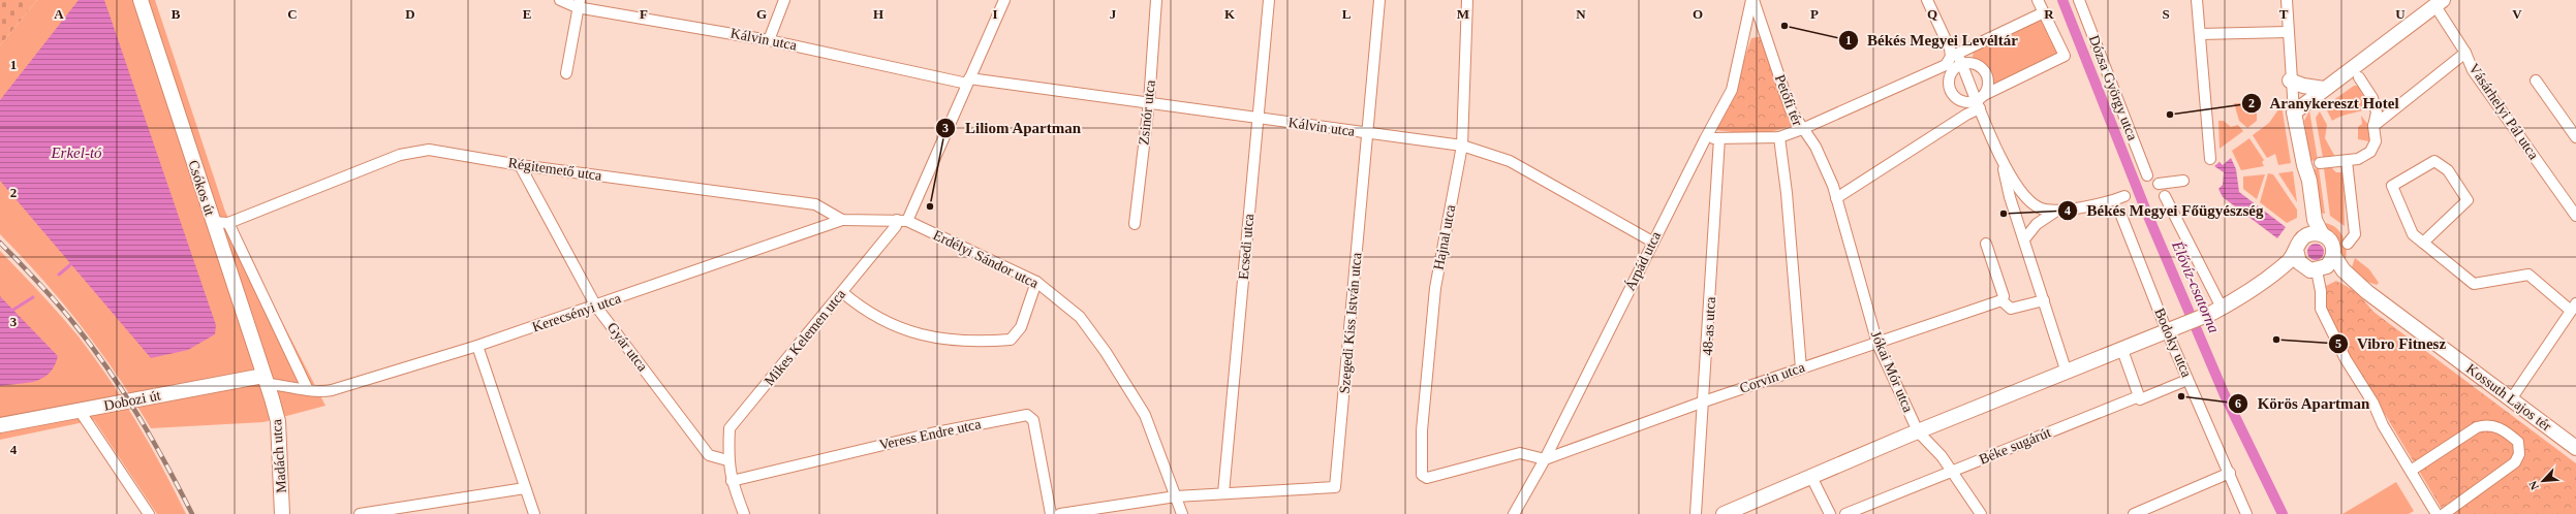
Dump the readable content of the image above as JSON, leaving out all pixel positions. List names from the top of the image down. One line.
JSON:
{"streets":{"street":["Kálvin utca","Dózsa György utca","Petőfi tér","Vásárhelyi Pál utca","Zsinór utca","Régitemető utca","Csókos út","Hajnal utca","Ecsedi utca","Erdélyi Sándor utca","Árpád utca","Kerecsényi utca","Szegedi Kiss István utca","48-as utca","Mikes Kelemen utca","Bodoky utca","Gyár utca","Jókai Mór utca","Corvin utca","Kossuth Lajos tér","Dobozi út","Veress Endre utca","Béke sugárút","Madách utca"]},"crossings":[["Kálvin utca","Zsinór utca"],["Kálvin utca","Hajnal utca"],["Kálvin utca","Ecsedi utca"],["Kálvin utca","Árpád utca"],["Kálvin utca","Szegedi Kiss István utca"],["Kálvin utca","Mikes Kelemen utca"],["Petőfi tér","Árpád utca"],["Petőfi tér","48-as utca"],["Petőfi tér","Jókai Mór utca"],["Régitemető utca","Csókos út"],["Régitemető utca","Erdélyi Sándor utca"],["Régitemető utca","Kerecsényi utca"],["Régitemető utca","Mikes Kelemen utca"],["Régitemető utca","Gyár utca"],["Csókos út","Kerecsényi utca"],["Csókos út","Dobozi út"],["Csókos út","Madách utca"],["Hajnal utca","Árpád utca"],["Hajnal utca","Corvin utca"],["Ecsedi utca","Szegedi Kiss István utca"],["Erdélyi Sándor utca","Szegedi Kiss István utca"],["Erdélyi Sándor utca","Mikes Kelemen utca"],["Árpád utca","Corvin utca"],["Kerecsényi utca","Gyár utca"],["Kerecsényi utca","Dobozi út"],["Kerecsényi utca","Madách utca"],["48-as utca","Corvin utca"],["Mikes Kelemen utca","Gyár utca"],["Bodoky utca","Béke sugárút"],["Jókai Mór utca","Corvin utca"],["Jókai Mór utca","Béke sugárút"],["Dobozi út","Madách utca"]],"water":["Erkel-tó","Élővíz-csatorna"],"places":["Békés Megyei Levéltár","Aranykereszt Hotel","Liliom Apartman","Békés Megyei Főügyészség","Vibro Fitnesz","Körös Apartman"],"north":"bottom left","grid":{"columns":["A","B","C","D","E","F","G","H","I","J","K","L","M","N","O","P","Q","R","S","T","U","V"],"rows":["1","2","3","4"]}}
